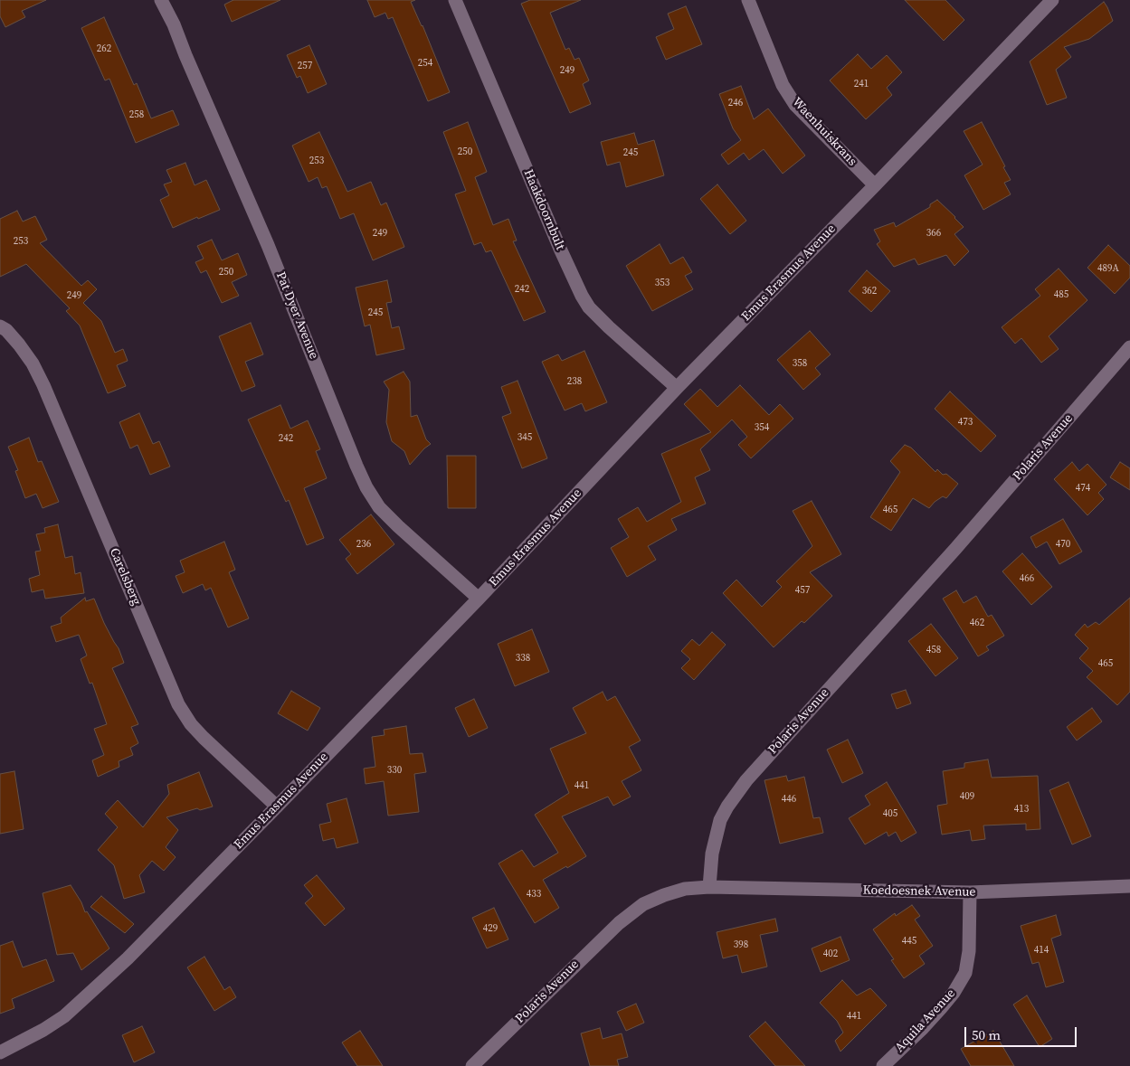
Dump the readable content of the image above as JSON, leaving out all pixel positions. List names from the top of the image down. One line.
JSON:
{"streets":{"street":["Waenhuiskrans","Haakdoornbult","Emus Erasmus Avenue","Pat Dyer Avenue","Polaris Avenue","Carelsberg","Koedoesnek Avenue","Aquila Avenue"]},"crossings":[["Waenhuiskrans","Emus Erasmus Avenue"],["Haakdoornbult","Emus Erasmus Avenue"],["Emus Erasmus Avenue","Pat Dyer Avenue"],["Emus Erasmus Avenue","Carelsberg"],["Polaris Avenue","Koedoesnek Avenue"],["Koedoesnek Avenue","Aquila Avenue"]],"house_numbers":["262","254","257","249","241","246","258","250","245","253","249","366","253","489A","250","353","242","362","485","249","245","358","238","473","354","345","242","474","465","236","470","466","457","462","458","338","465","330","441","409","446","413","405","433","429","445","398","414","402","441"],"scale_bar":"50 m"}
